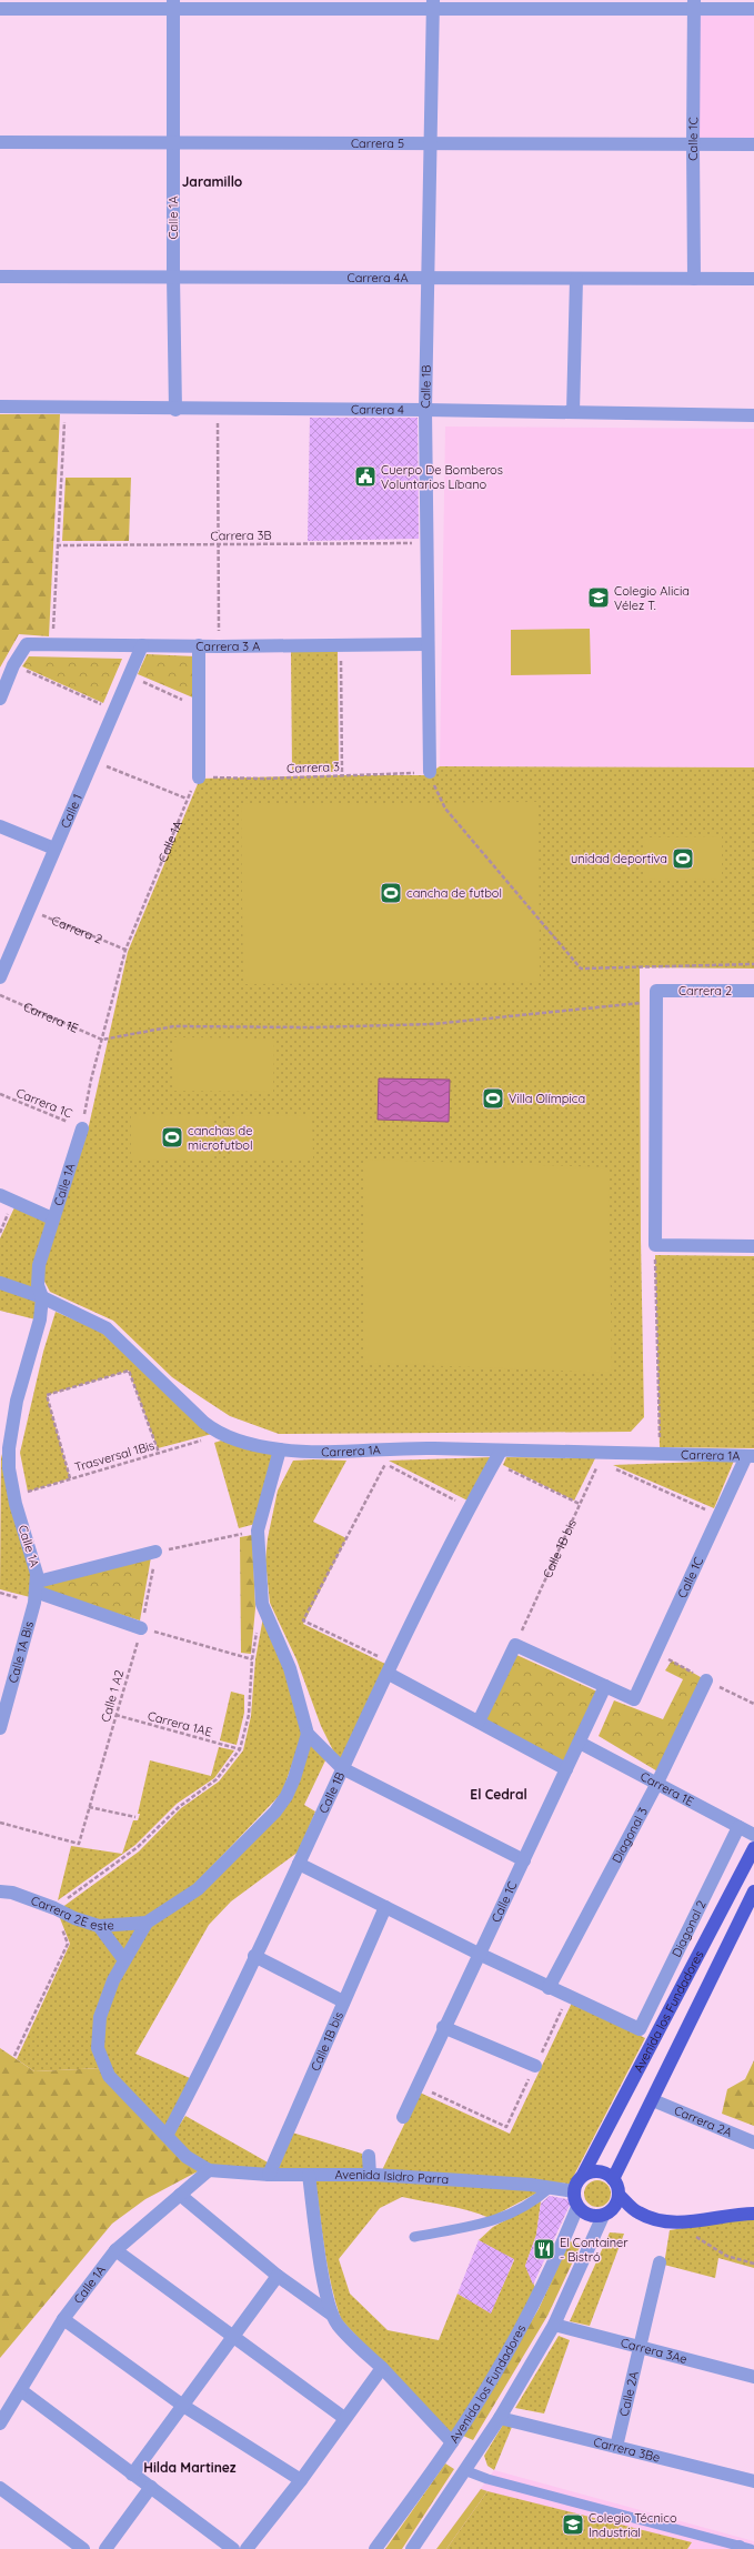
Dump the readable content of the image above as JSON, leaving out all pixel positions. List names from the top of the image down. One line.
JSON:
{"streets":{"main road":["Avenida los Fundadores"],"street":["Calle 1C","Carrera 5","Calle 1A","Carrera 4A","Calle 1B","Carrera 4","Carrera 3 A","Calle 1","Carrera 2","Carrera 1E","Carrera 1A","Calle 1B bis","Calle 1A Bis","Diagonal 3","Carrera 2E este","Diagonal 2","Carrera 2A","Avenida Isidro Parra","Carrera 3Ae","Calle 2A","Carrera 3Be"],"path":["Carrera 3B","Carrera 3","Carrera 1C","Trasversal 1Bis","Calle 1 A2","Carrera 1AE"]},"crossings":[["Calle 1C","Carrera 5"],["Calle 1C","Carrera 4A"],["Calle 1C","Carrera 1E"],["Calle 1C","Carrera 1A"],["Carrera 5","Calle 1A"],["Carrera 5","Calle 1B"],["Calle 1A","Carrera 4A"],["Calle 1A","Carrera 4"],["Calle 1A","Carrera 3"],["Calle 1A","Carrera 2"],["Calle 1A","Carrera 1E"],["Calle 1A","Carrera 1C"],["Calle 1A","Carrera 1A"],["Calle 1A","Trasversal 1Bis"],["Calle 1A","Calle 1A Bis"],["Calle 1A","Avenida Isidro Parra"],["Carrera 4A","Calle 1B"],["Calle 1B","Carrera 4"],["Calle 1B","Carrera 3B"],["Calle 1B","Carrera 3 A"],["Calle 1B","Carrera 3"],["Calle 1B","Carrera 1A"],["Carrera 3 A","Calle 1"],["Calle 1","Carrera 2"],["Carrera 1E","Diagonal 3"],["Carrera 1E","Diagonal 2"],["Carrera 1A","Trasversal 1Bis"],["Carrera 1A","Calle 1B bis"],["Calle 1B bis","Avenida Isidro Parra"],["Calle 1 A2","Carrera 1AE"],["Avenida los Fundadores","Carrera 2A"],["Avenida los Fundadores","Avenida Isidro Parra"],["Carrera 3Ae","Calle 2A"],["Calle 2A","Carrera 3Be"]],"districts":["Jaramillo","El Cedral","Hilda Martinez"],"places":{"public building":["Cuerpo De Bomberos Voluntarios Líbano"],"school or university":["Colegio Alicia Vélez T.","Colegio Técnico Industrial"],"sports":["unidad deportiva","cancha de futbol","Villa Olímpica","canchas de microfutbol"],"restaurant":["El Container - Bistró"]}}
